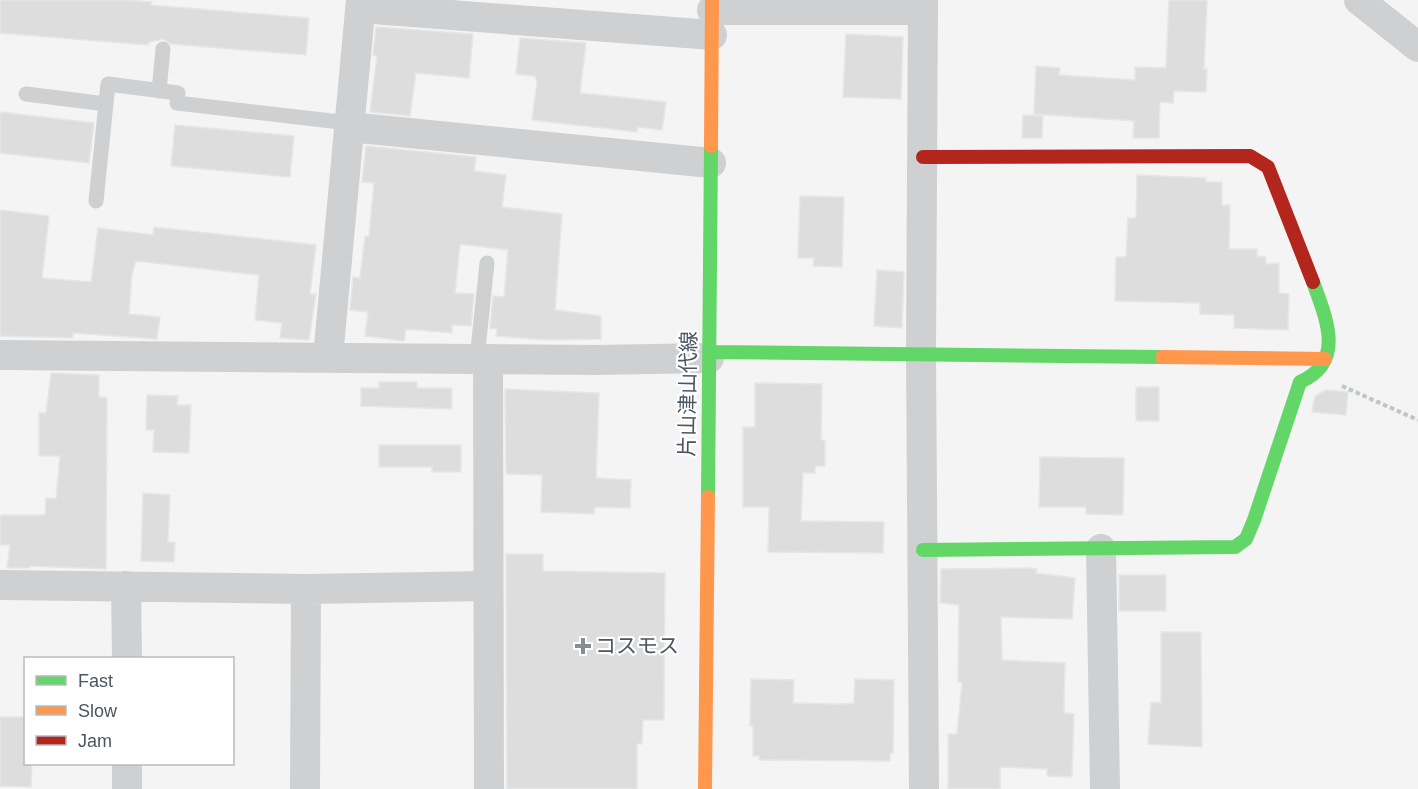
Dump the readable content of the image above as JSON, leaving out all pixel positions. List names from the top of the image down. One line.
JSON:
{"streets":{"street":["片山津山代線"]},"places":{"health":["コスモス"]},"legend":["Fast","Slow","Jam"]}
